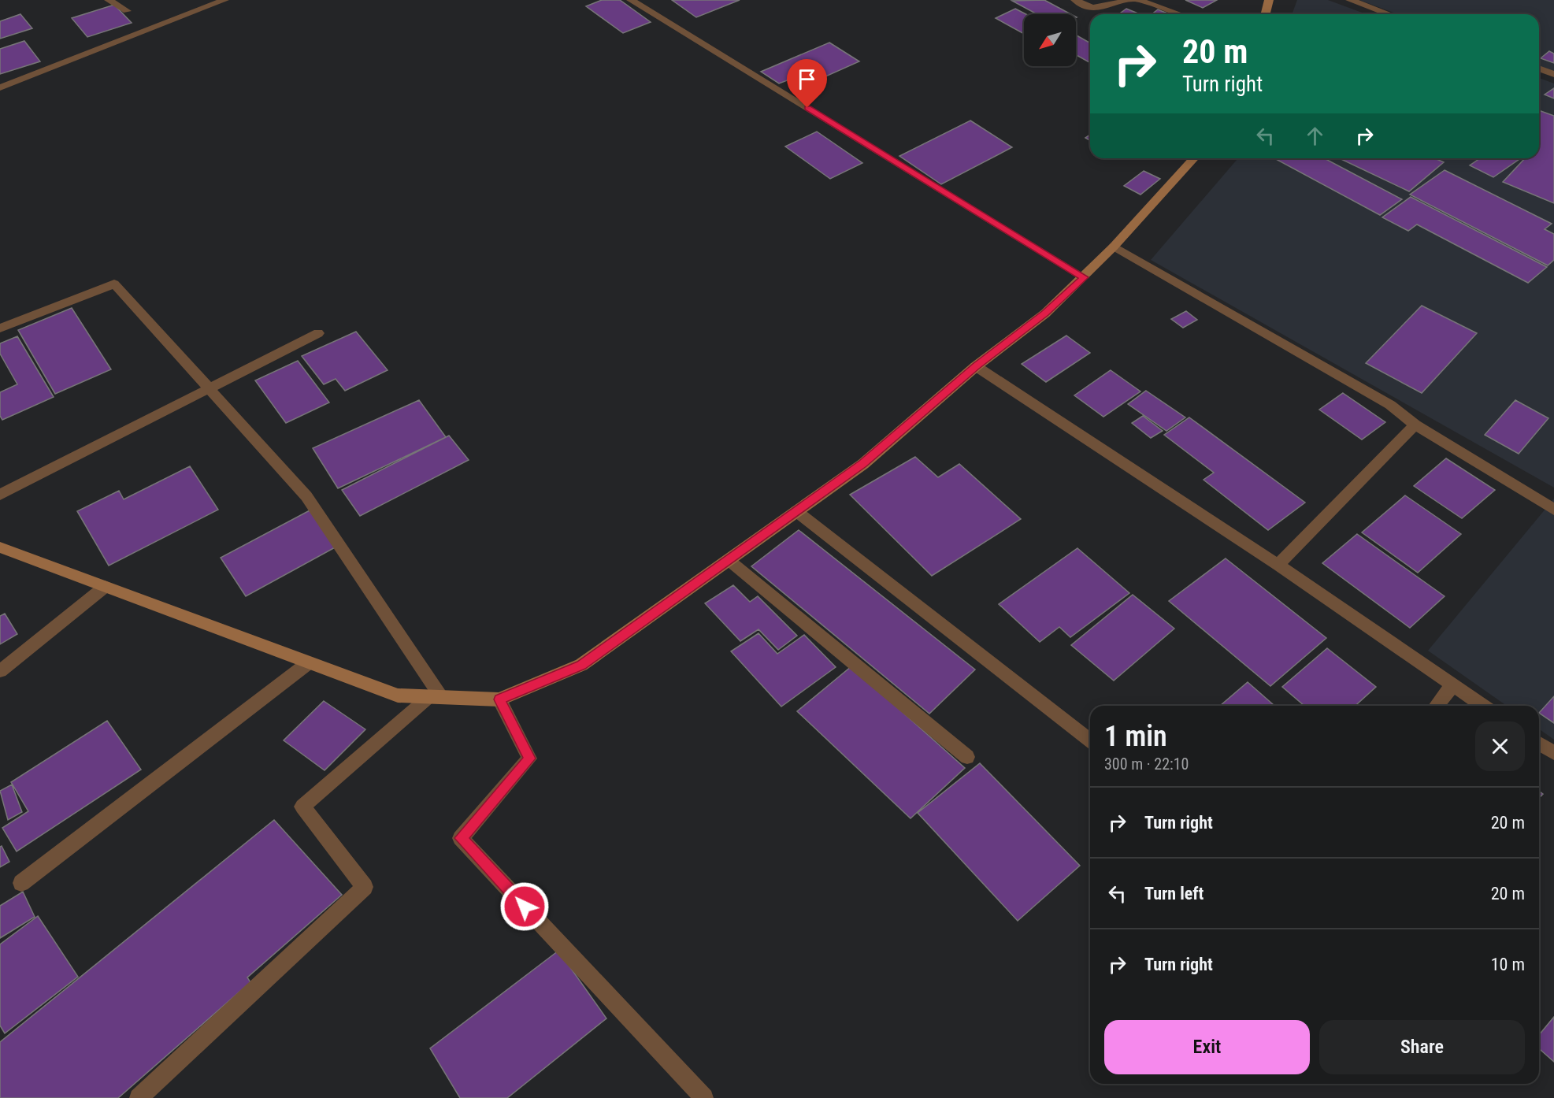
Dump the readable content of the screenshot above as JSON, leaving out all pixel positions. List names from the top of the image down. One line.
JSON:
{"north":"bottom left","page":{"turn":["20 m","Turn right"],"heading":["1 min","300 m · 22:10"],"list":[{"name":"Turn right","value":"20 m"},{"name":"Turn left","value":"20 m"},{"name":"Turn right","value":"10 m"}],"buttons":["Exit","Share"]}}
